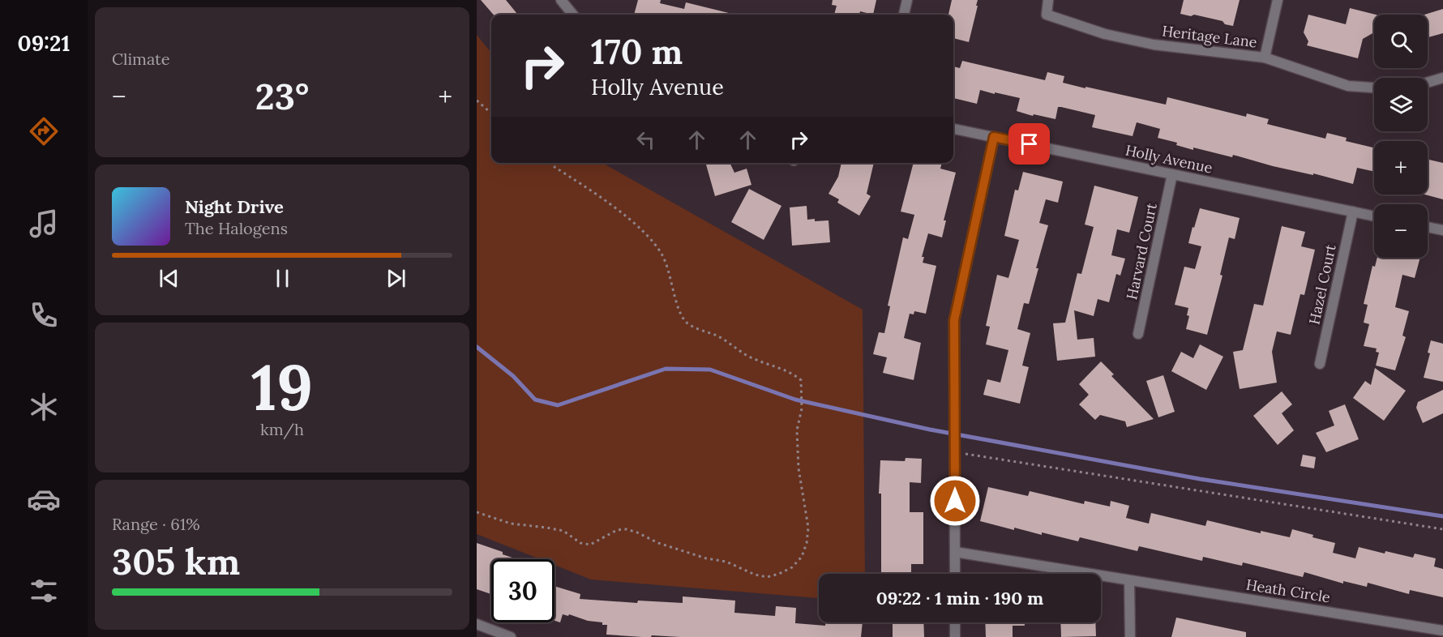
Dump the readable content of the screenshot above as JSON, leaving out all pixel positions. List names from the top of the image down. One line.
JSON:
{"streets":{"street":["Heritage Lane","Holly Avenue","Harvard Court","Hazel Court","Heath Circle"]},"crossings":[["Holly Avenue","Harvard Court"],["Holly Avenue","Hazel Court"]],"page":{"tabs":"09:21","tile":["Climate",["19","km/h"],["Range · 61%","305 km"]],"map_buttons":["+","−"],"turn":["170 m","Holly Avenue"],"heat":["−","23°","+"],"song":["Night Drive","The Halogens"],"limit":"30","trip":"09:22 · 1 min · 190 m"}}
